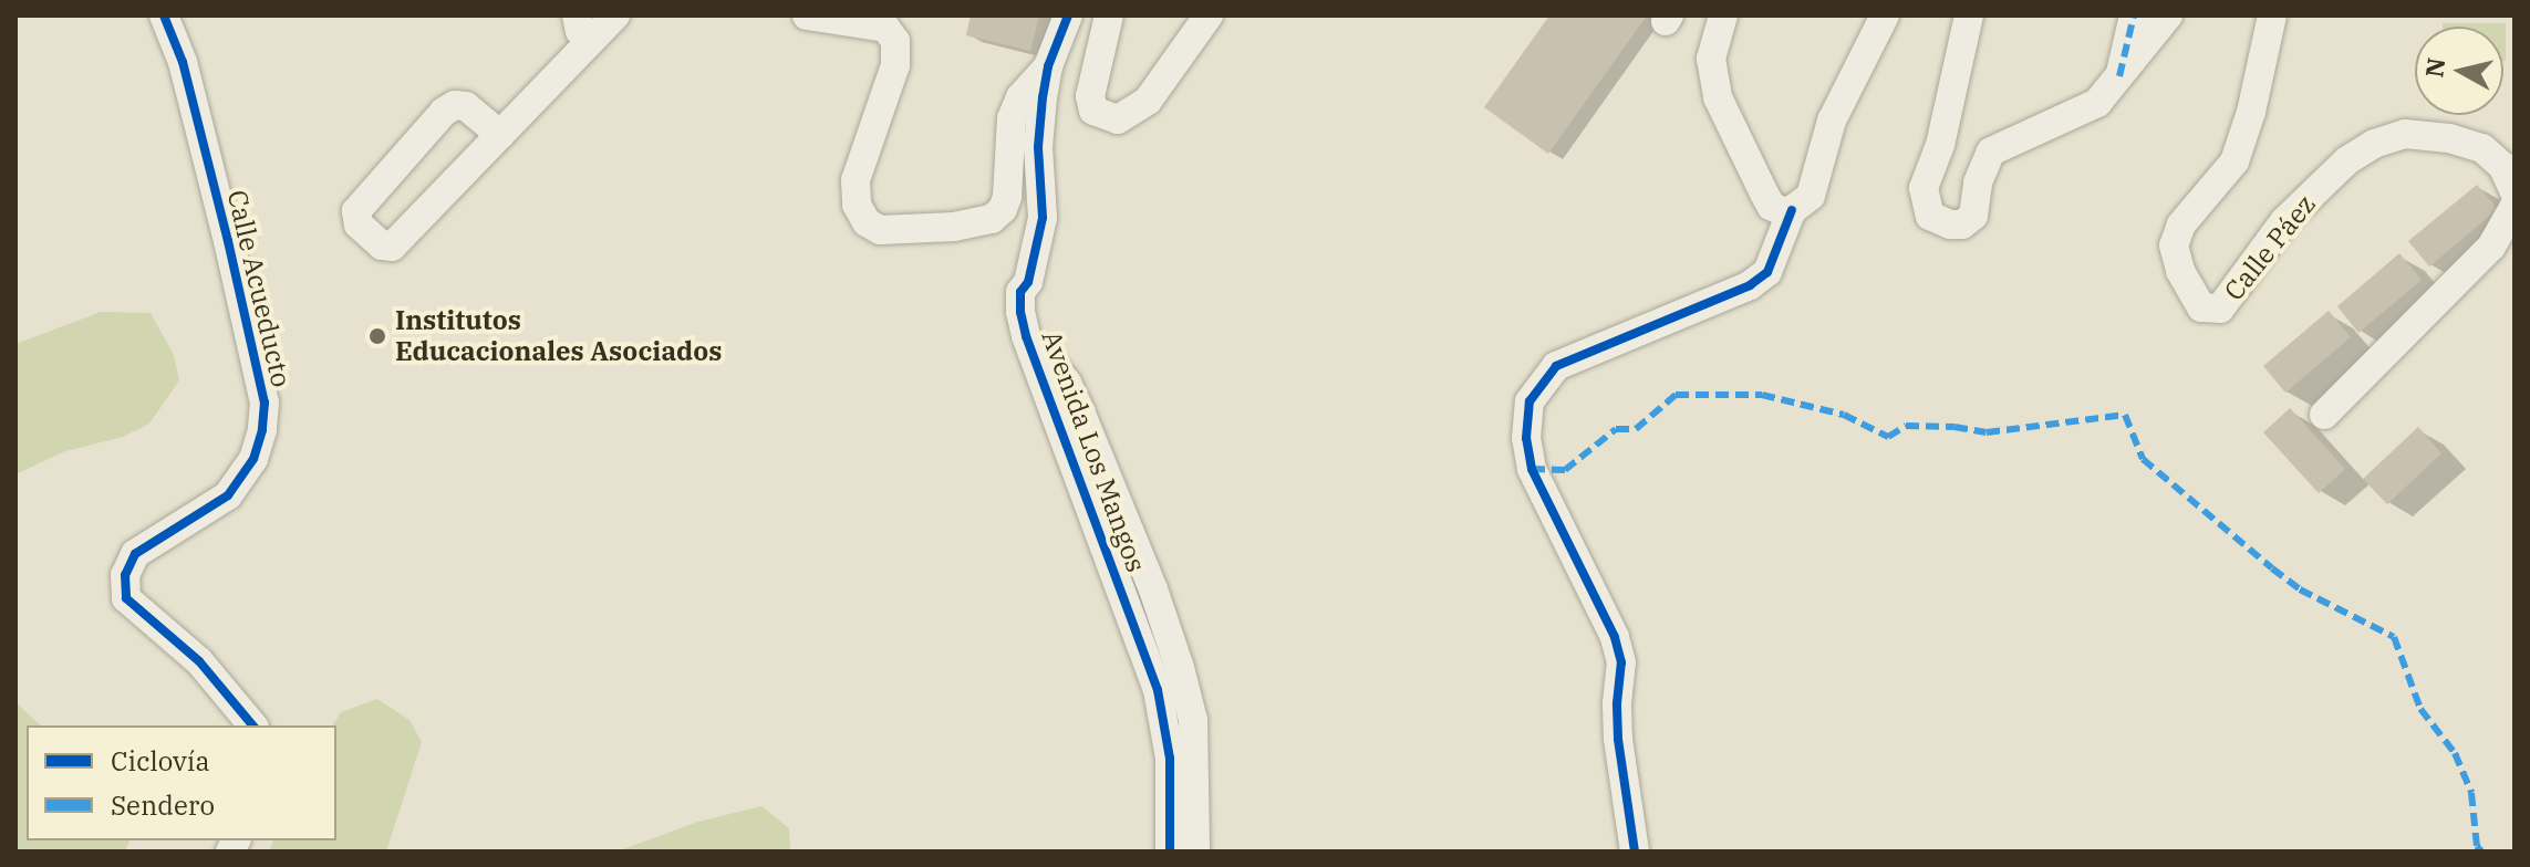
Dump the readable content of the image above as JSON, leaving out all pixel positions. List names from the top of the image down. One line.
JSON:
{"streets":{"street":["Calle Páez","Calle Acueducto","Avenida Los Mangos"]},"places":["Institutos Educacionales Asociados"],"legend":["Ciclovía","Sendero"],"north":"left"}
